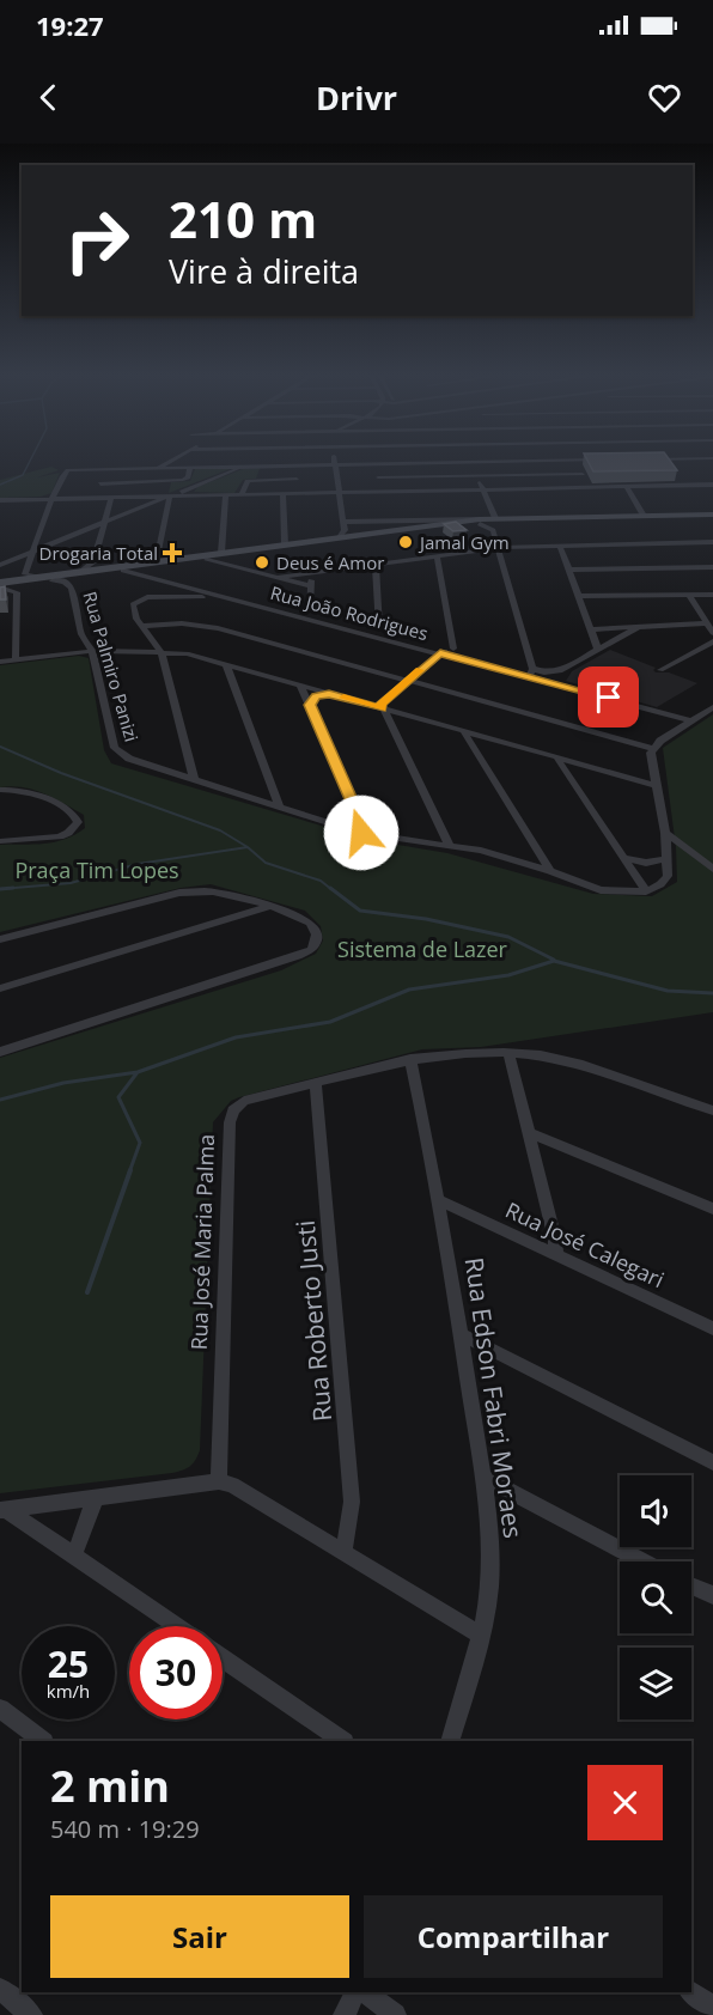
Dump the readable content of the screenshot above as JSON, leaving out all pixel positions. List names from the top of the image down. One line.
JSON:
{"streets":{"street":["Rua João Rodrigues","Rua Palmiro Panizi","Rua José Maria Palma","Rua José Calegari","Rua Roberto Justi","Rua Edson Fabri Moraes"]},"crossings":[["Rua José Maria Palma","Rua Roberto Justi"],["Rua José Maria Palma","Rua Edson Fabri Moraes"],["Rua José Calegari","Rua Edson Fabri Moraes"]],"parks":["Praça Tim Lopes","Sistema de Lazer"],"places":{"other":["Jamal Gym","Deus é Amor"],"health":["Drogaria Total"]},"page":{"status":"19:27","header":"Drivr","turn":["210 m","Vire à direita"],"speed":"25 km/h","limit":"30","heading":["2 min","540 m · 19:29"],"buttons":["Sair","Compartilhar"]}}
